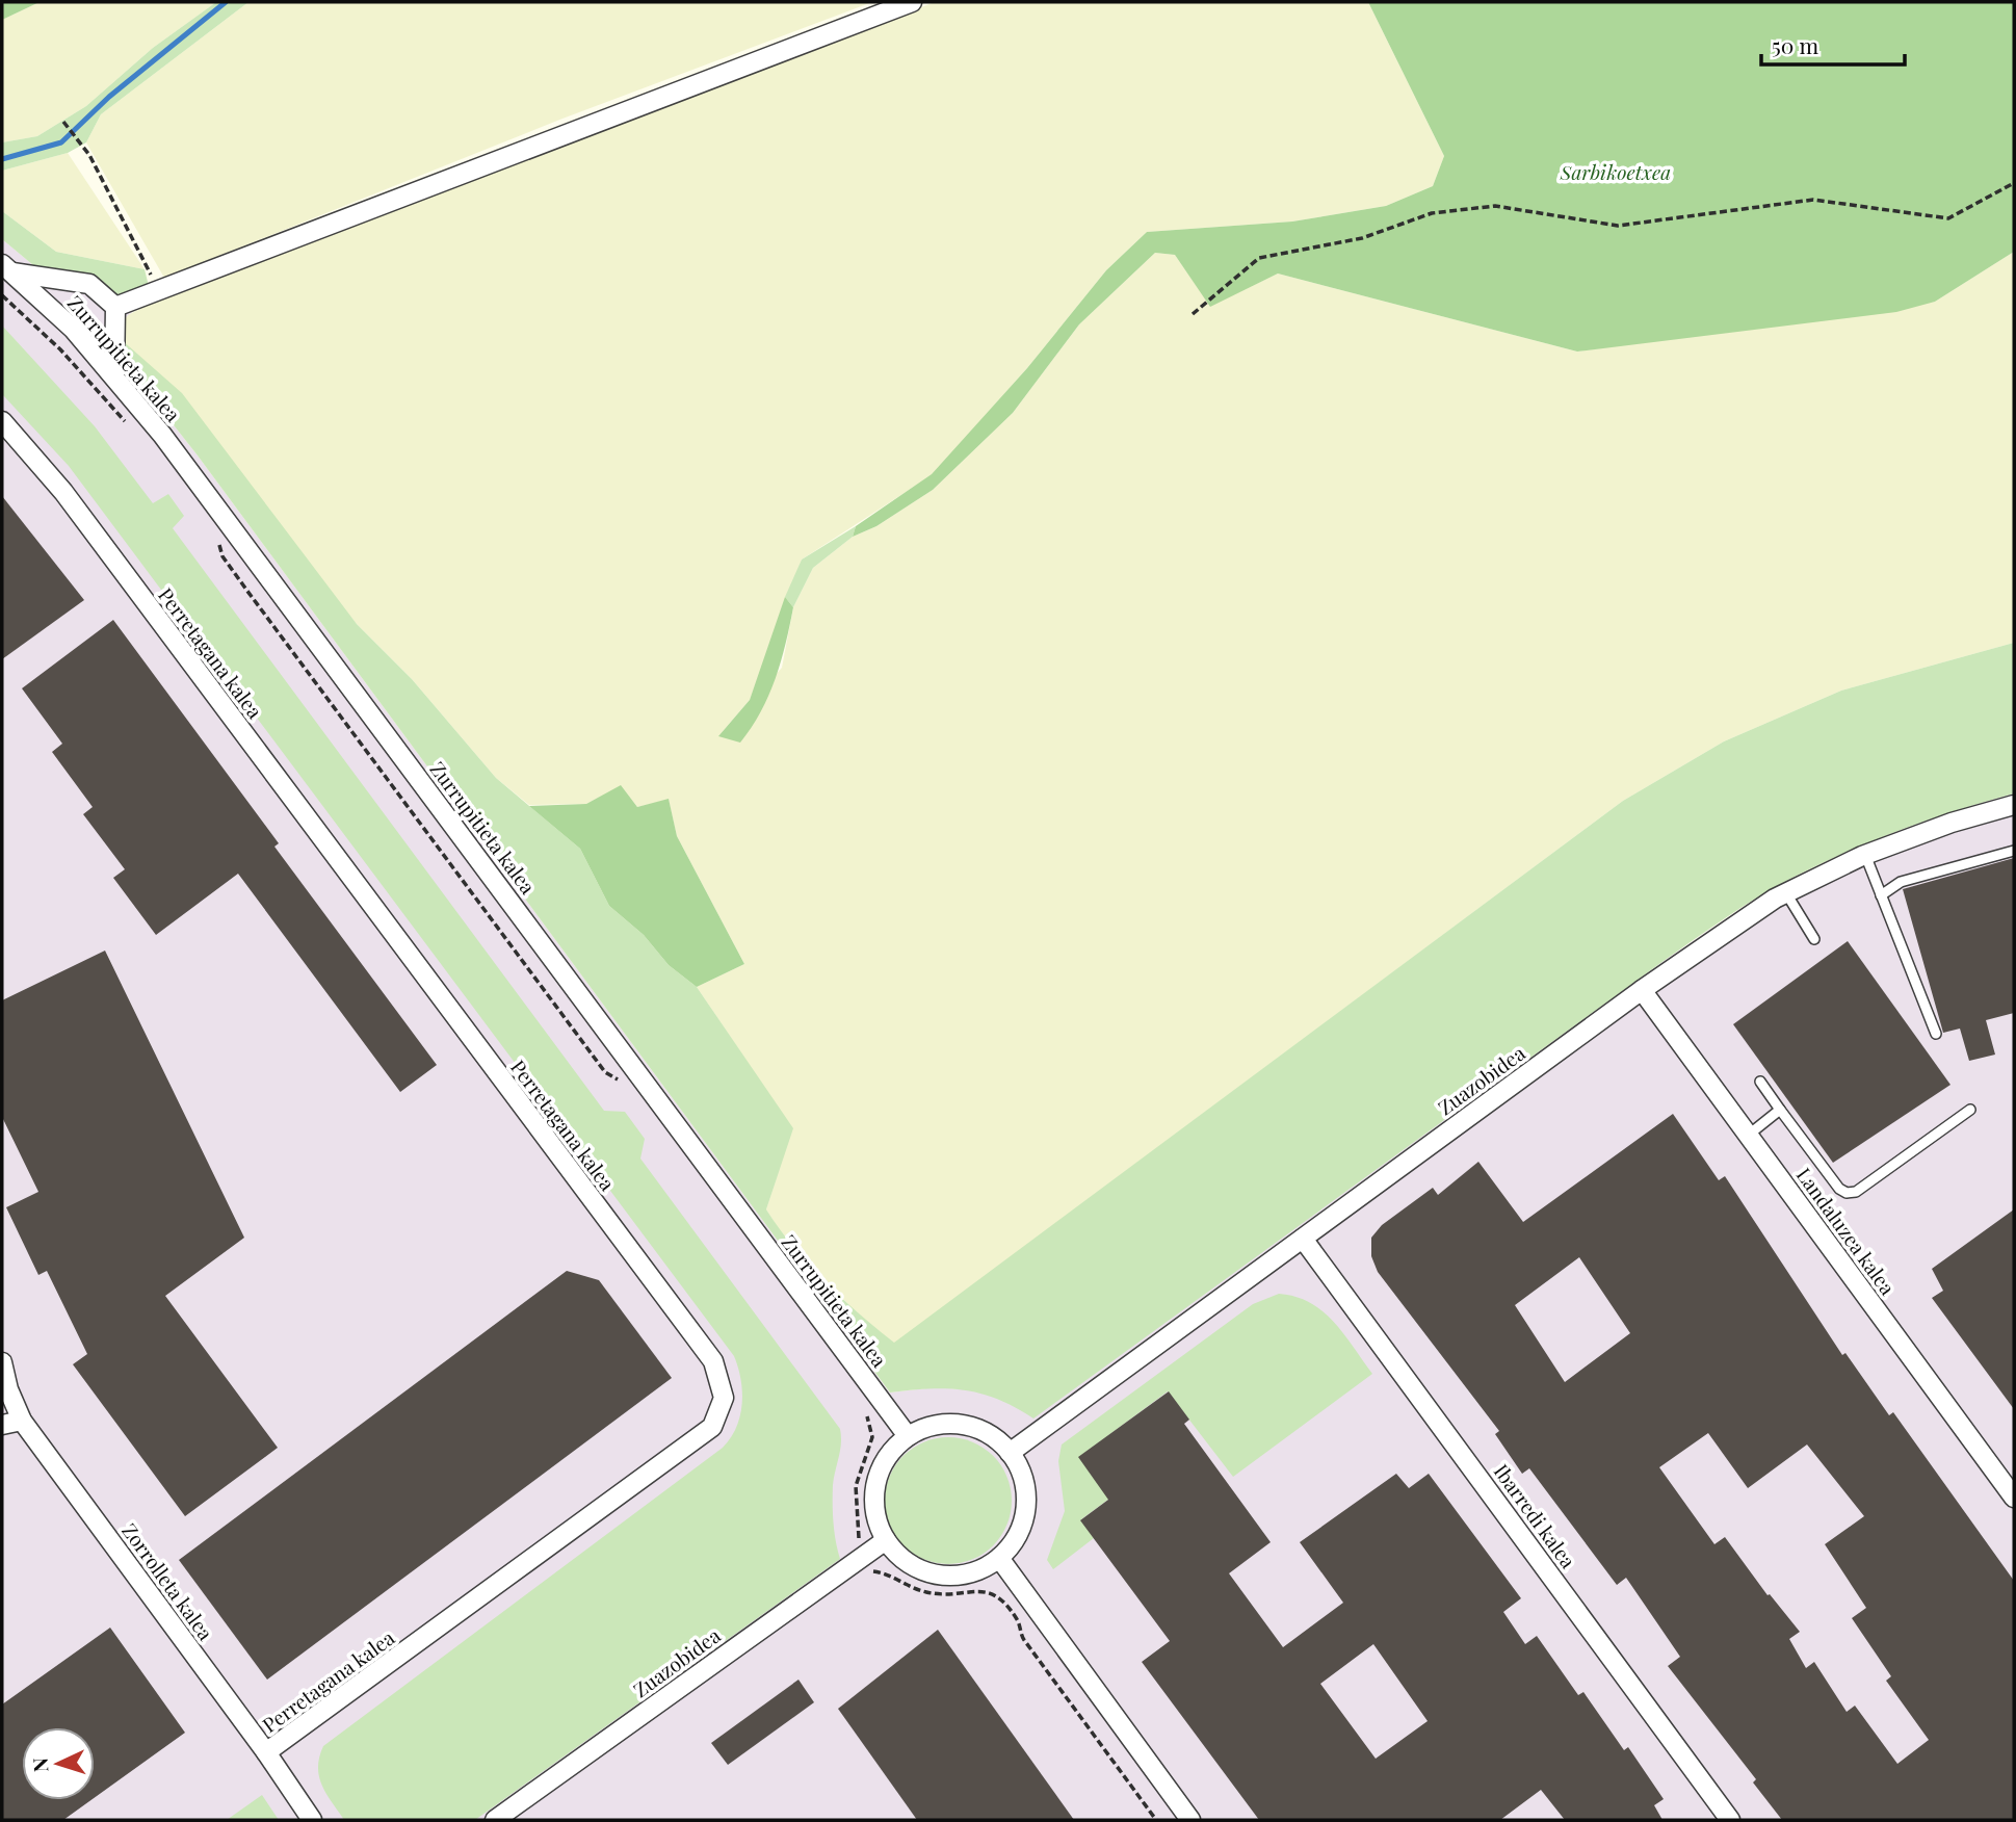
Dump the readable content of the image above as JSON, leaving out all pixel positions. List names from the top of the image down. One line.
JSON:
{"streets":{"street":["Zurrupitieta kalea","Perretagana kalea","Zuazobidea","Landaluzea kalea","Ibarredi kalea","Zorrolleta kalea"]},"crossings":[["Zurrupitieta kalea","Zuazobidea"],["Perretagana kalea","Zorrolleta kalea"],["Zuazobidea","Landaluzea kalea"],["Zuazobidea","Ibarredi kalea"]],"parks":["Sarbikoetxea"],"scale_bar":"50 m","north":"left"}
